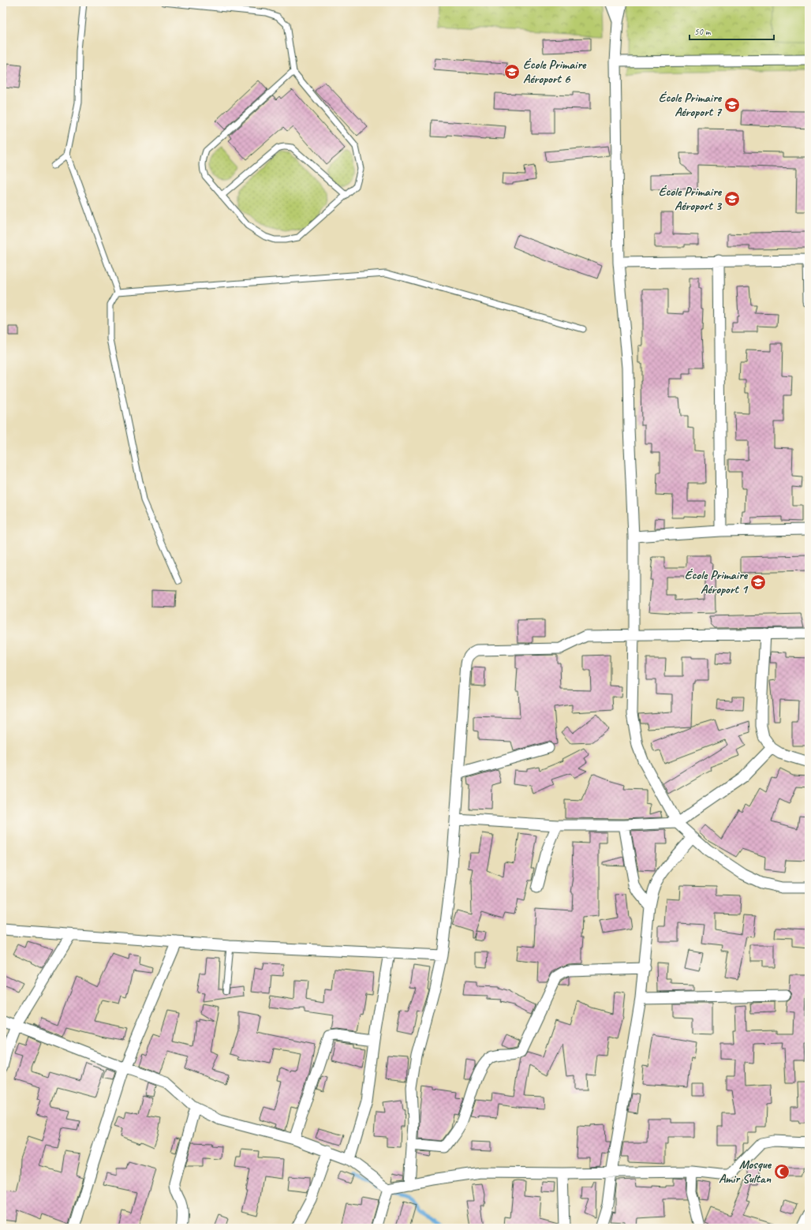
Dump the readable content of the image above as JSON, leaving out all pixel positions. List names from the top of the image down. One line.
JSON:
{"places":{"school or university":["École Primaire Aéroport 6","École Primaire Aéroport 7","École Primaire Aéroport 3","École Primaire Aéroport 1"],"mosque":["Mosque Amir Sultan"]},"scale_bar":"50 m"}
